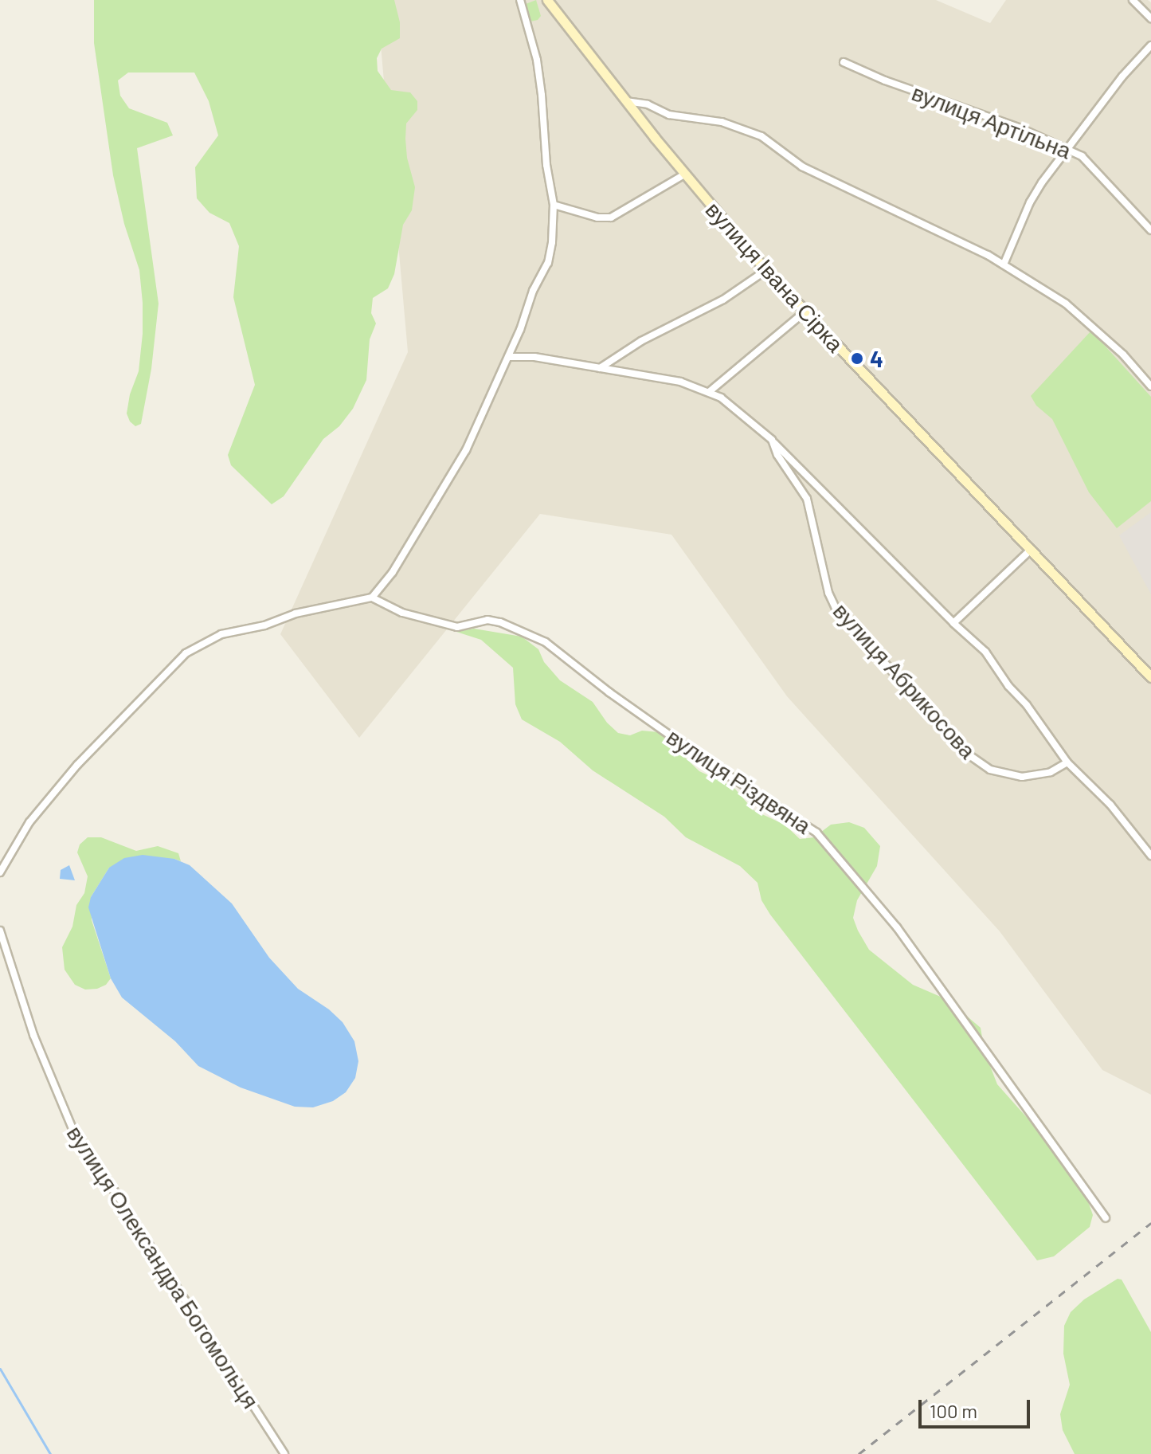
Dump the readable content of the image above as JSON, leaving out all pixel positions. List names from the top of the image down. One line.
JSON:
{"streets":{"street":["вулиця Артільна","вулиця Івана Сірка","вулиця Абрикосова","вулиця Різдвяна","вулиця Олександра Богомольця"]},"places":["4"],"scale_bar":"100 m"}
